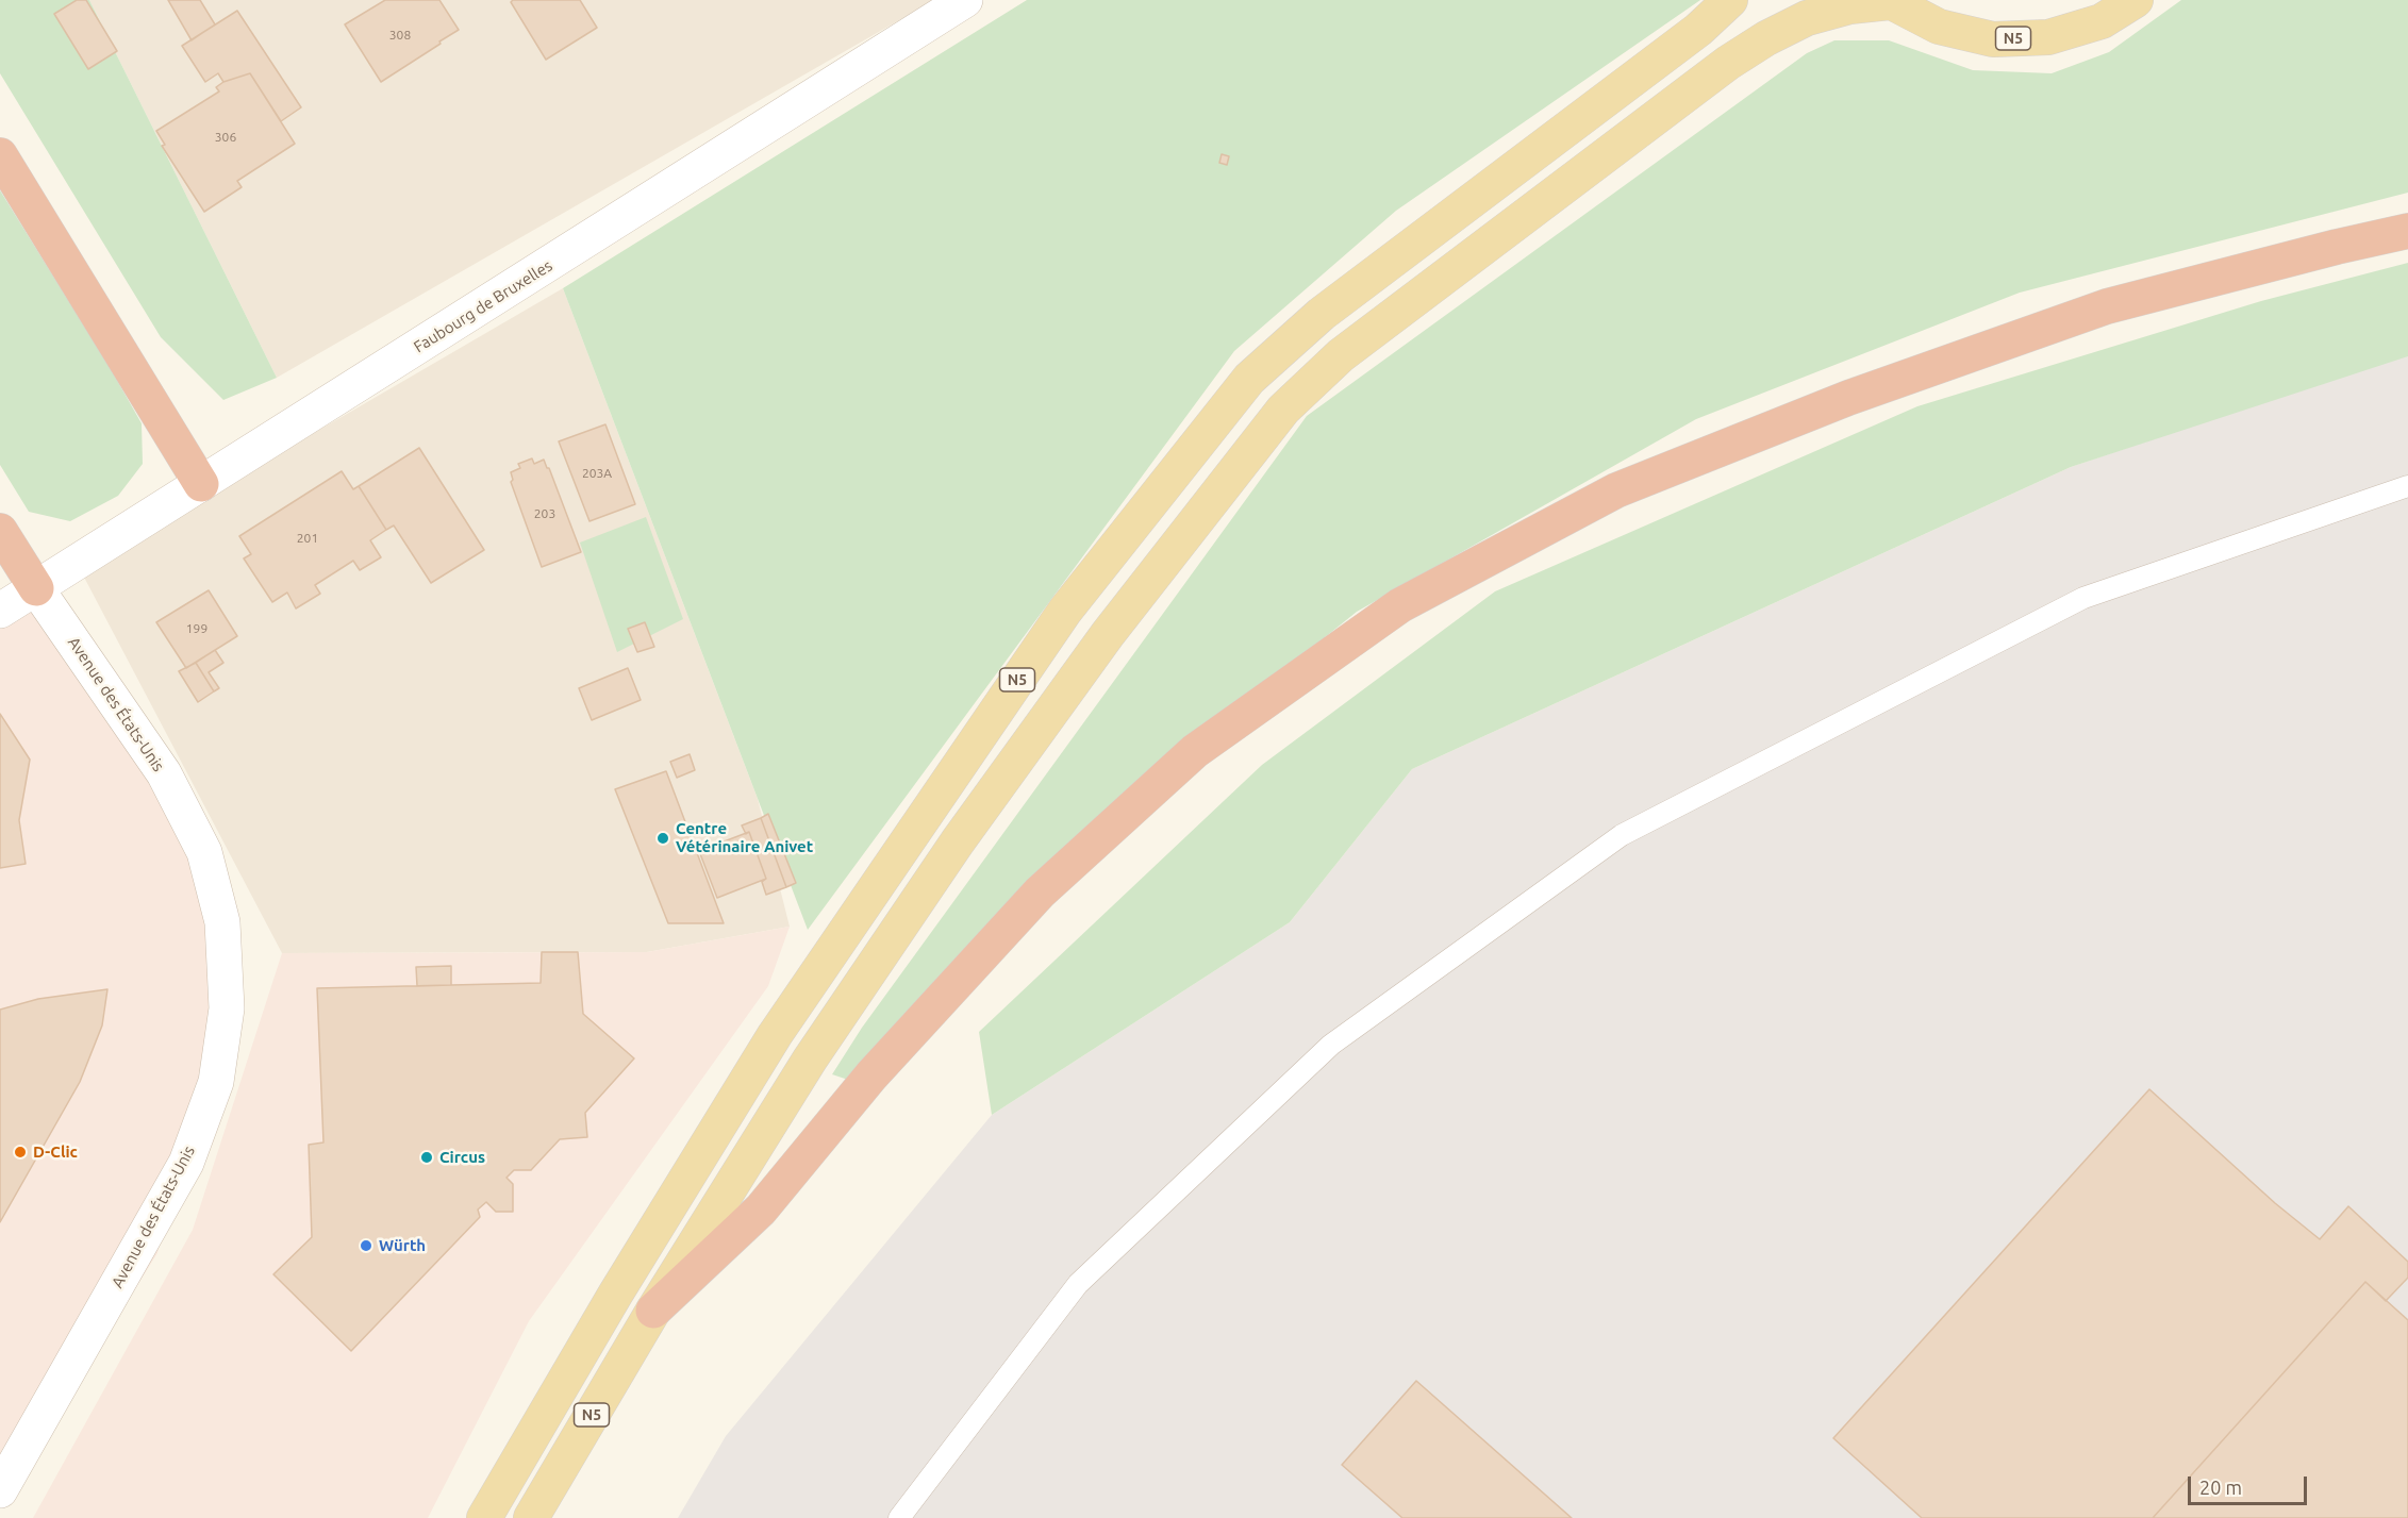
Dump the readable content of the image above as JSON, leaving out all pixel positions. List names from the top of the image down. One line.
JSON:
{"streets":{"main road":["N5"],"street":["Faubourg de Bruxelles","Avenue des États-Unis"]},"crossings":[["Faubourg de Bruxelles","Avenue des États-Unis"]],"places":["Centre Vétérinaire Anivet","D-Clic","Circus","Würth"],"house_numbers":["308","306","203A","203","201","199"],"scale_bar":"20 m"}
